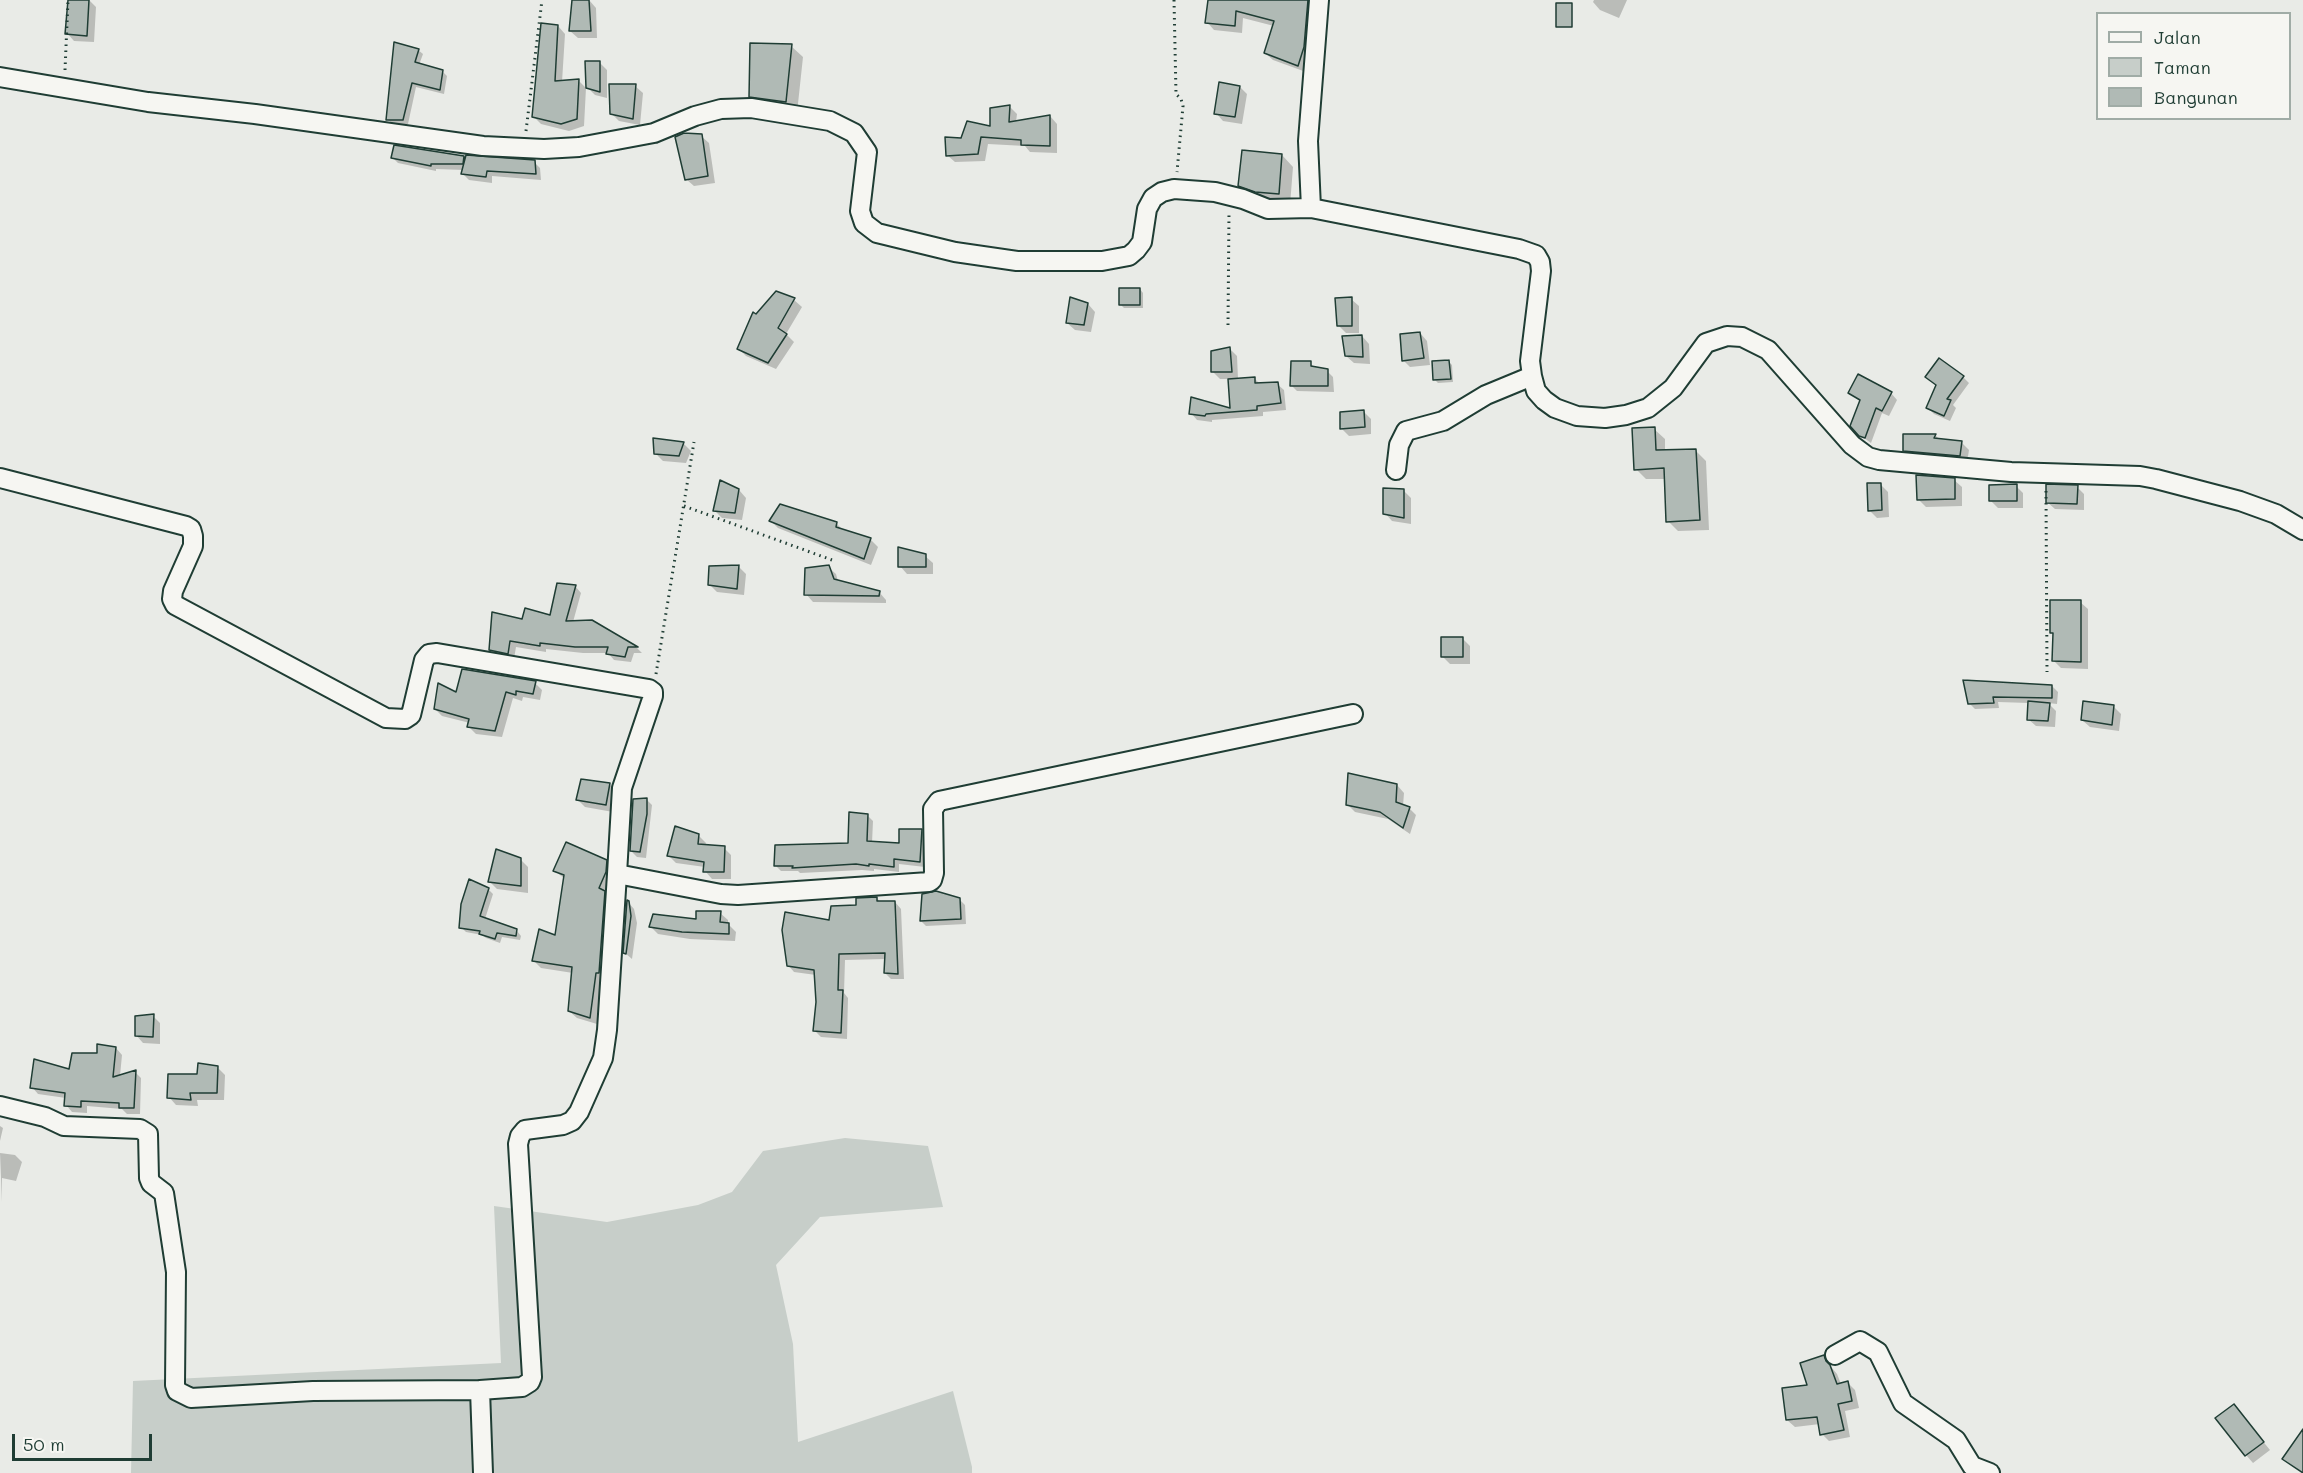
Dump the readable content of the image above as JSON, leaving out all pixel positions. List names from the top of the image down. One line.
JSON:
{"legend":["Jalan","Taman","Bangunan"],"scale_bar":"50 m"}
